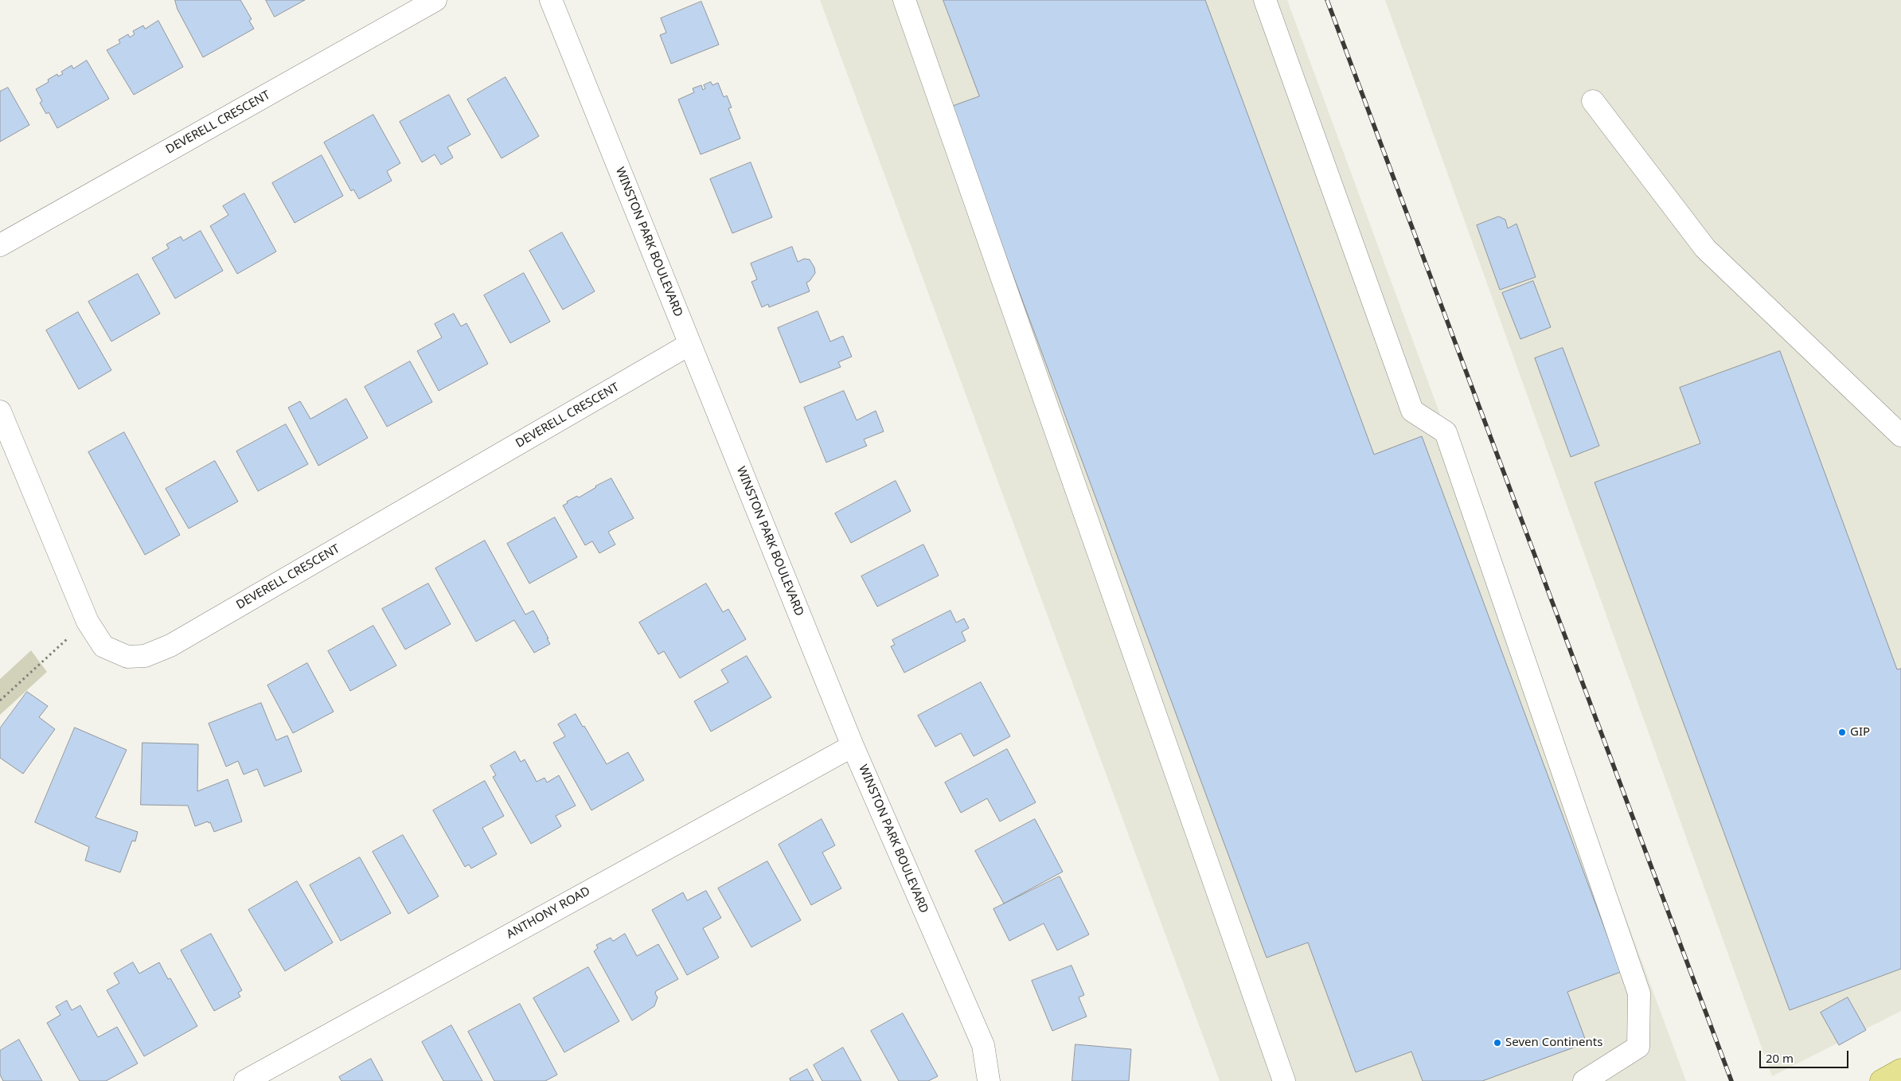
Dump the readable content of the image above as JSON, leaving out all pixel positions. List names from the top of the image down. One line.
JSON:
{"streets":{"street":["DEVERELL CRESCENT","WINSTON PARK BOULEVARD","ANTHONY ROAD"]},"crossings":[["DEVERELL CRESCENT","WINSTON PARK BOULEVARD"],["WINSTON PARK BOULEVARD","ANTHONY ROAD"]],"places":["GIP","Seven Continents"],"scale_bar":"20 m"}
